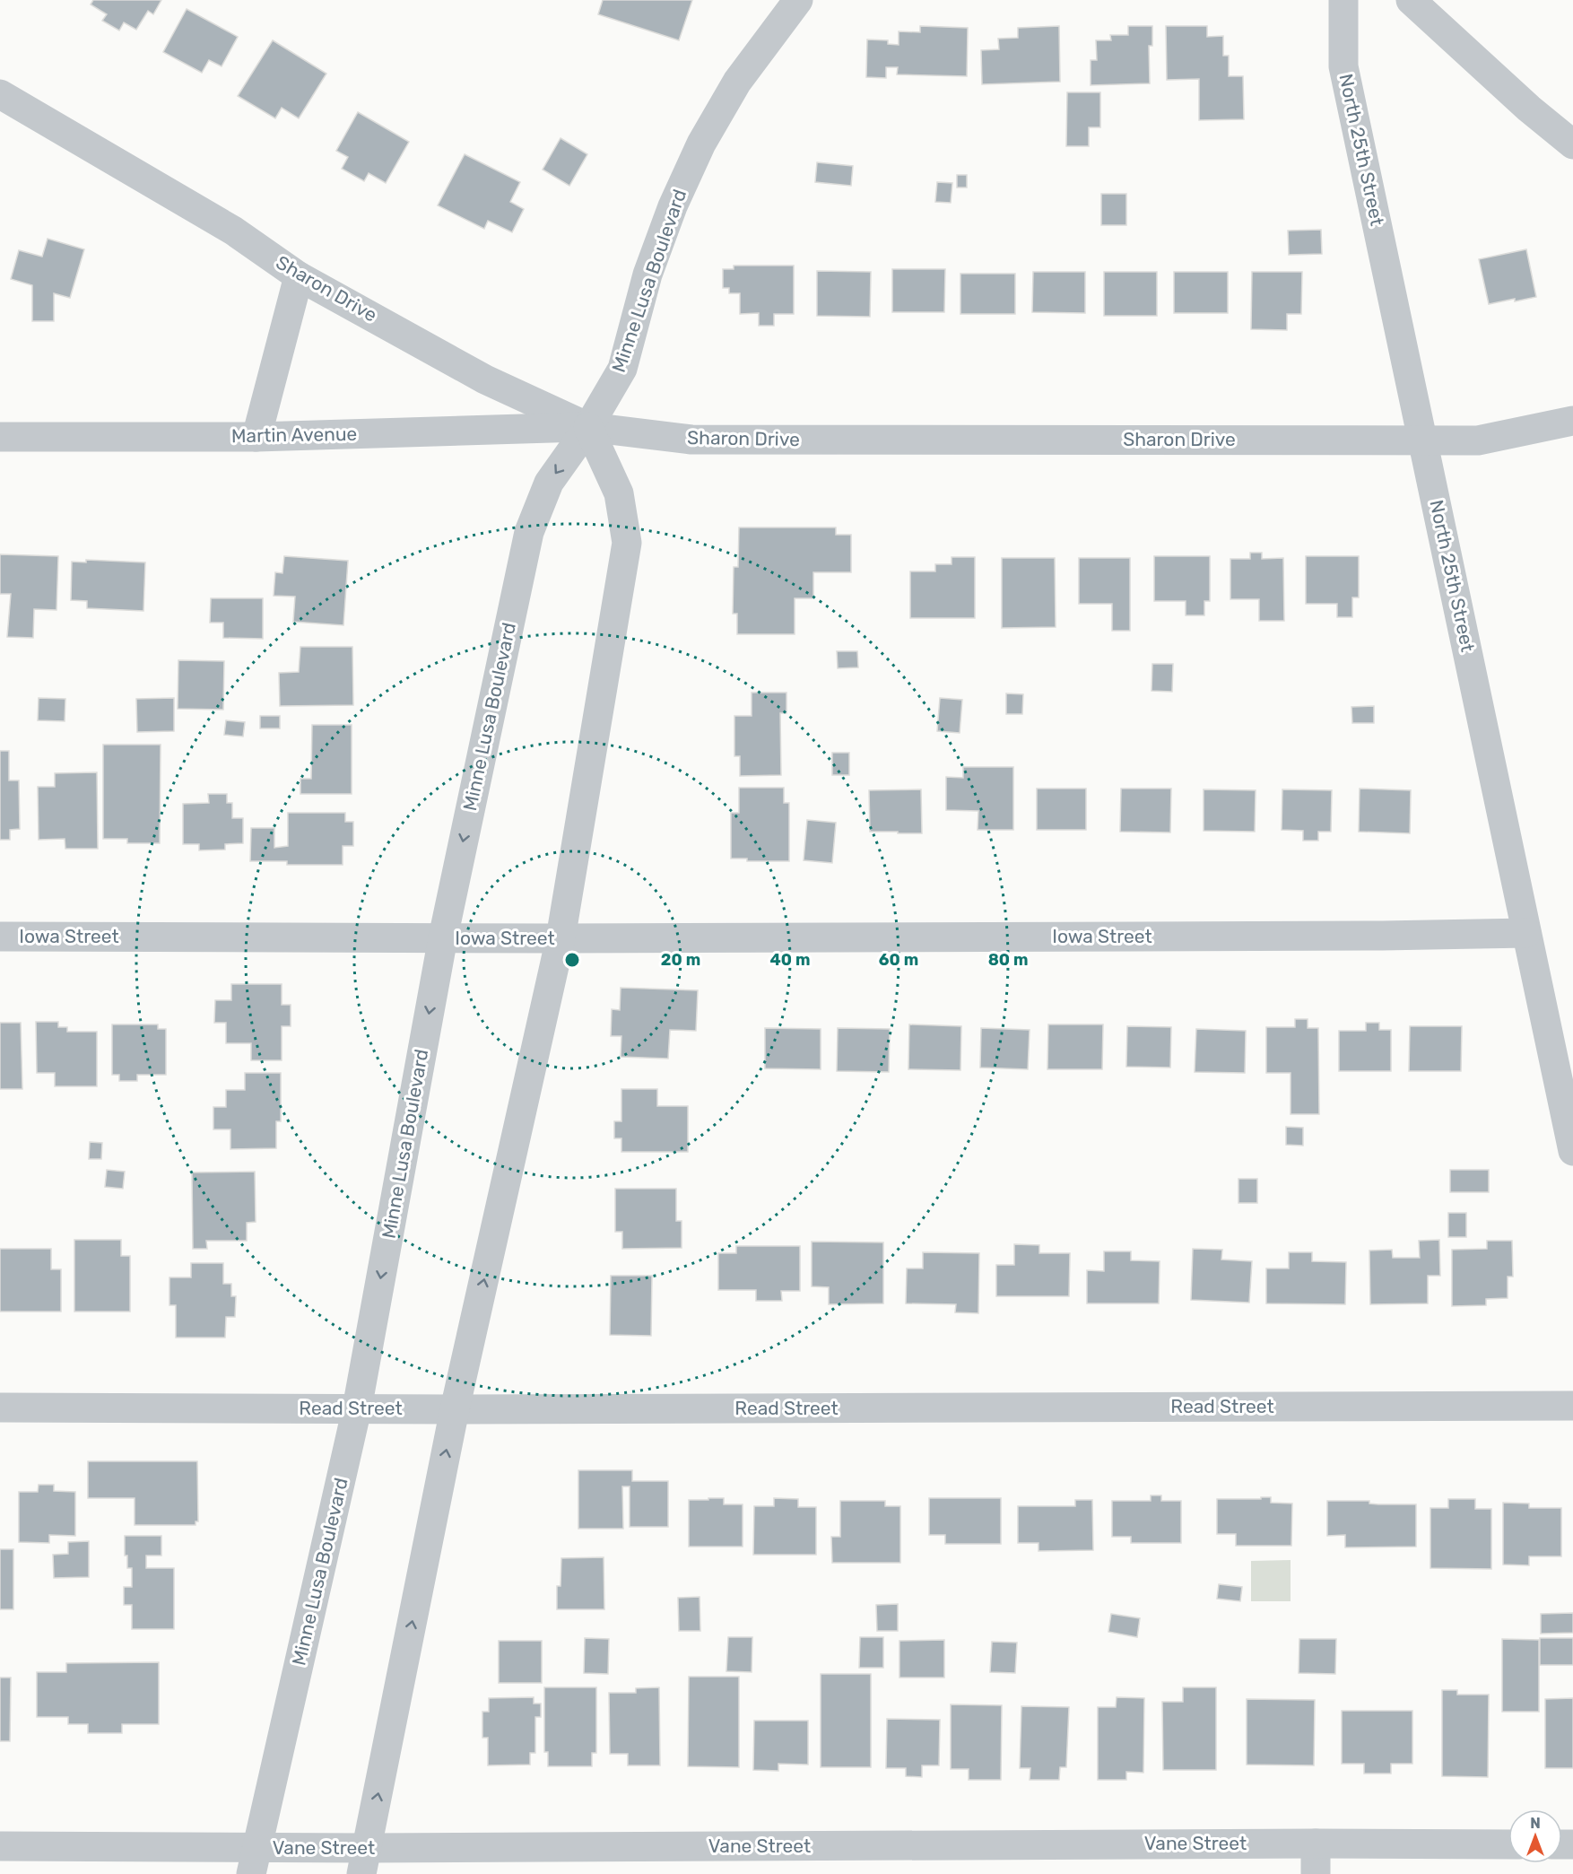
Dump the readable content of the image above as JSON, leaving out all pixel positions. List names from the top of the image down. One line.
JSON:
{"streets":{"street":["North 25th Street","Minne Lusa Boulevard","Sharon Drive","Martin Avenue","Iowa Street","Read Street","Vane Street"]},"crossings":[["North 25th Street","Sharon Drive"],["North 25th Street","Iowa Street"],["Minne Lusa Boulevard","Sharon Drive"],["Minne Lusa Boulevard","Martin Avenue"],["Minne Lusa Boulevard","Iowa Street"],["Minne Lusa Boulevard","Read Street"],["Minne Lusa Boulevard","Vane Street"],["Sharon Drive","Martin Avenue"]],"north":"top","rings":["20 m","40 m","60 m","80 m"]}
